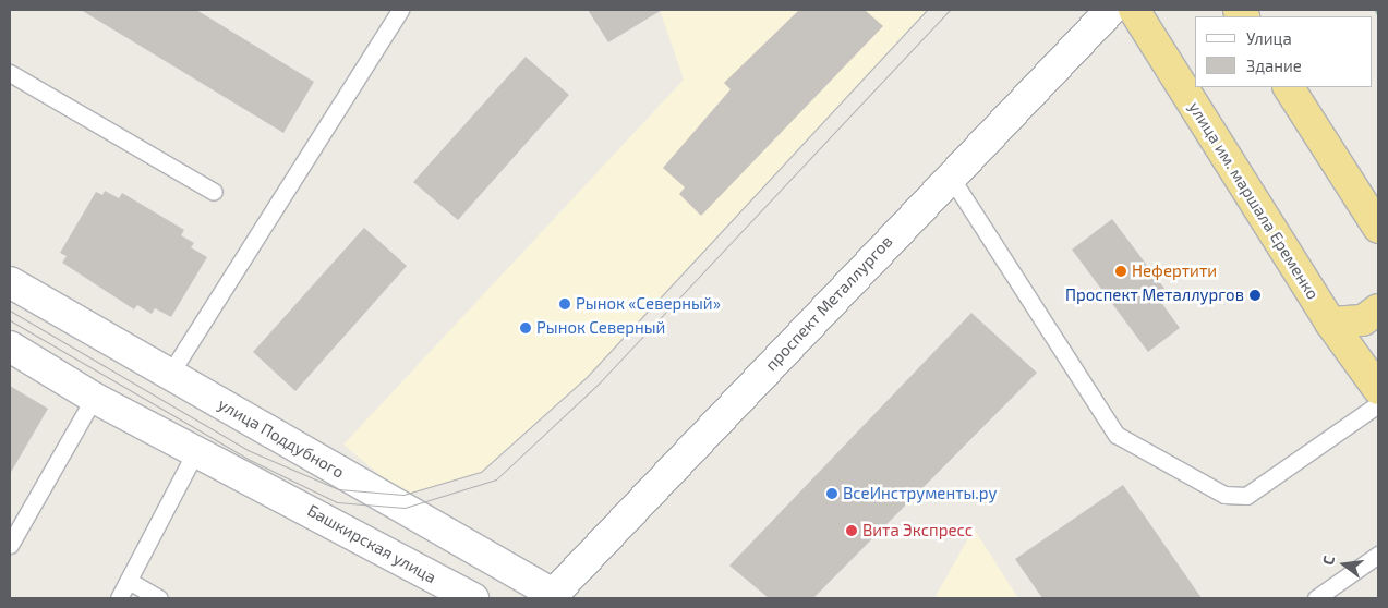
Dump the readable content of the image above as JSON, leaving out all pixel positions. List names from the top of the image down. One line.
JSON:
{"streets":{"highway":["улица им. маршала Еременко"],"street":["проспект Металлургов","улица Поддубного","Башкирская улица"]},"crossings":[["проспект Металлургов","улица Поддубного"]],"places":["Нефертити","Проспект Металлургов","Рынок «Северный»","Рынок Северный","ВсеИнструменты.ру","Вита Экспресс"],"legend":["Улица","Здание"],"north":"left"}
